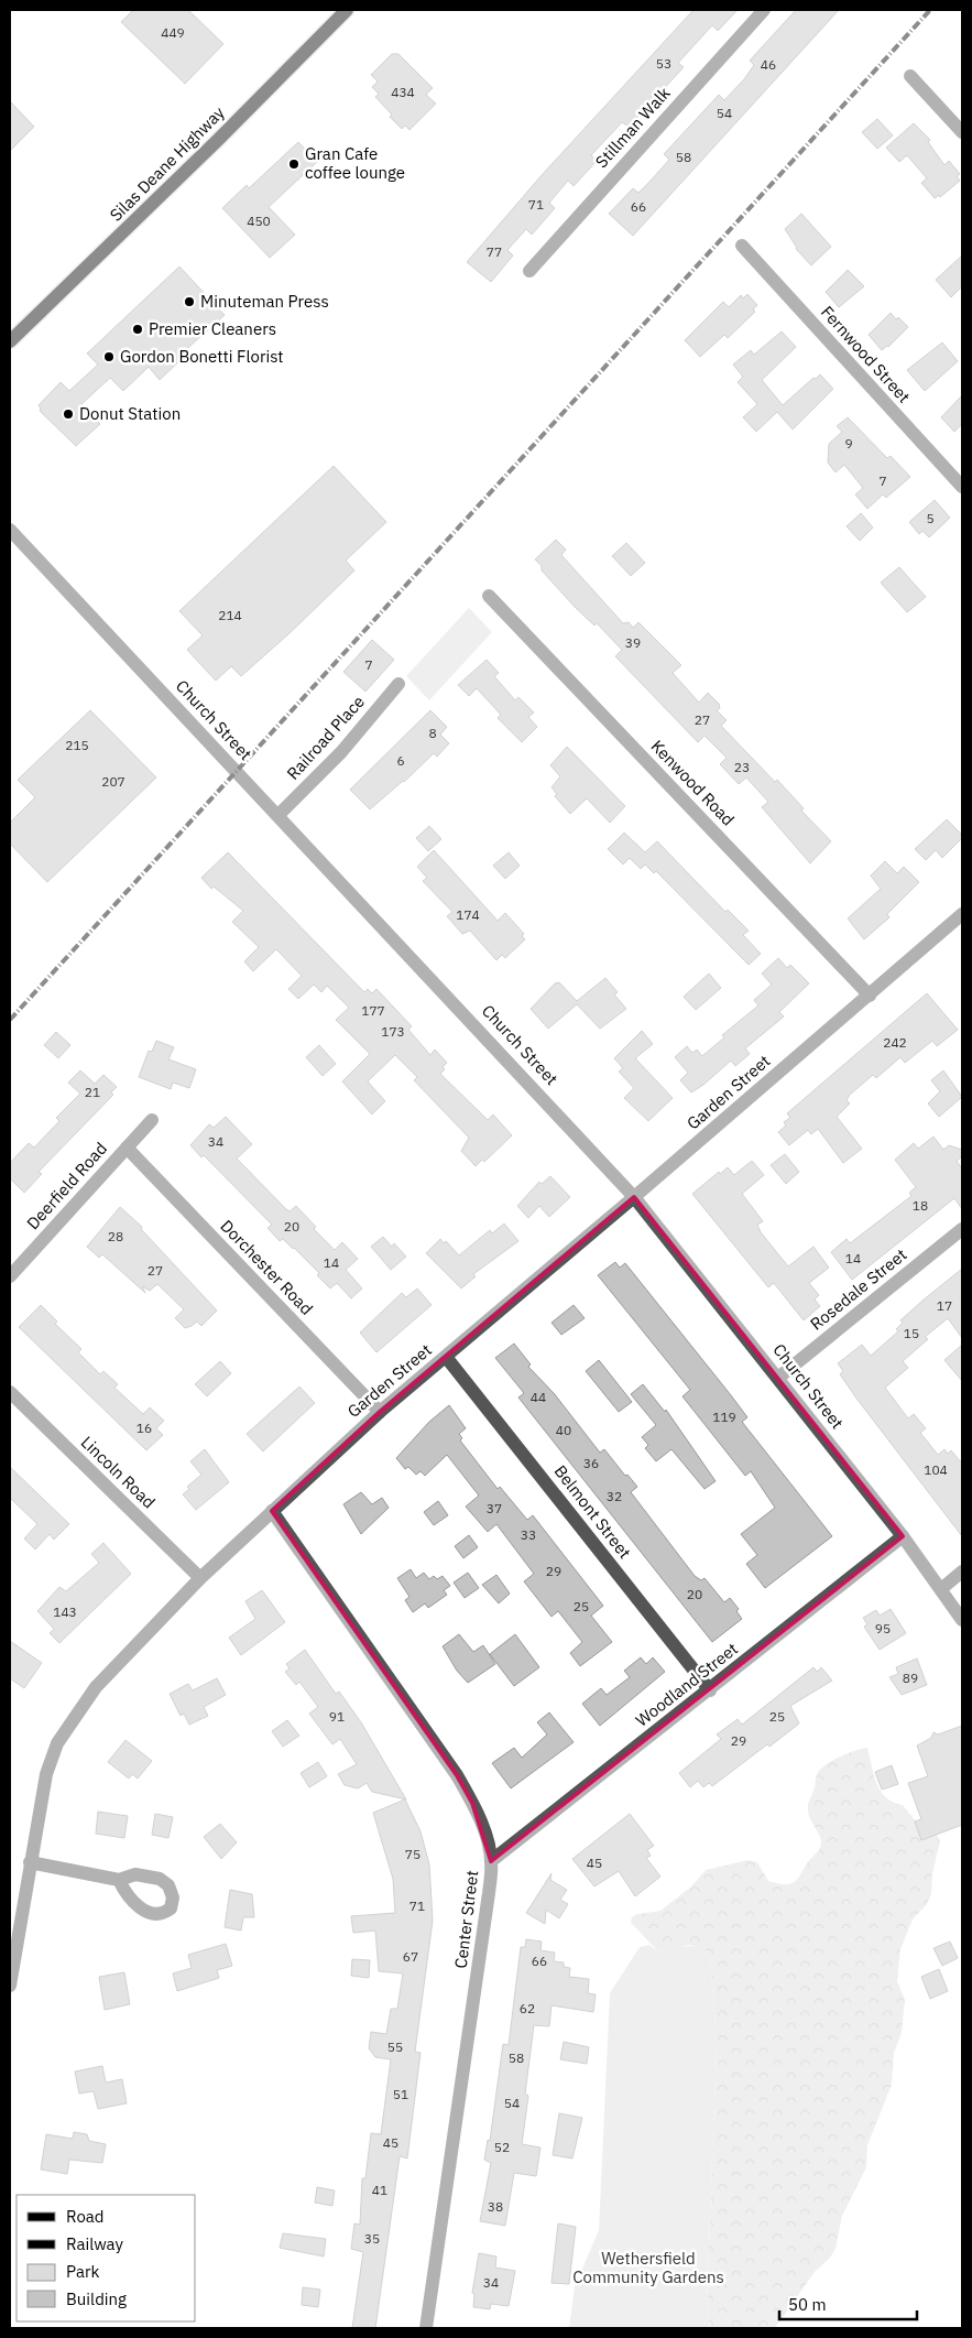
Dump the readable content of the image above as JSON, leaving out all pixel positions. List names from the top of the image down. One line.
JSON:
{"streets":{"main road":["Silas Deane Highway"],"street":["Stillman Walk","Fernwood Street","Church Street","Railroad Place","Kenwood Road","Garden Street","Deerfield Road","Dorchester Road","Rosedale Street","Lincoln Road","Belmont Street","Woodland Street","Center Street"]},"crossings":[["Church Street","Railroad Place"],["Church Street","Garden Street"],["Church Street","Rosedale Street"],["Church Street","Woodland Street"],["Kenwood Road","Garden Street"],["Garden Street","Dorchester Road"],["Garden Street","Lincoln Road"],["Garden Street","Belmont Street"],["Garden Street","Center Street"],["Deerfield Road","Dorchester Road"],["Belmont Street","Woodland Street"],["Woodland Street","Center Street"]],"parks":["Wethersfield Community Gardens"],"places":["Gran Cafe coffee lounge","Minuteman Press","Premier Cleaners","Gordon Bonetti Florist","Donut Station"],"house_numbers":["449","53","46","434","54","58","71","66","450","77","9","7","5","214","39","7","27","8","215","6","23","207","174","177","173","242","21","34","18","20","28","14","14","27","17","15","44","119","16","40","36","104","32","37","33","29","20","25","143","95","89","91","25","29","75","45","71","67","66","62","55","58","51","54","45","52","41","38","35","34"],"legend":["Road","Railway","Park","Building"],"scale_bar":"50 m"}
